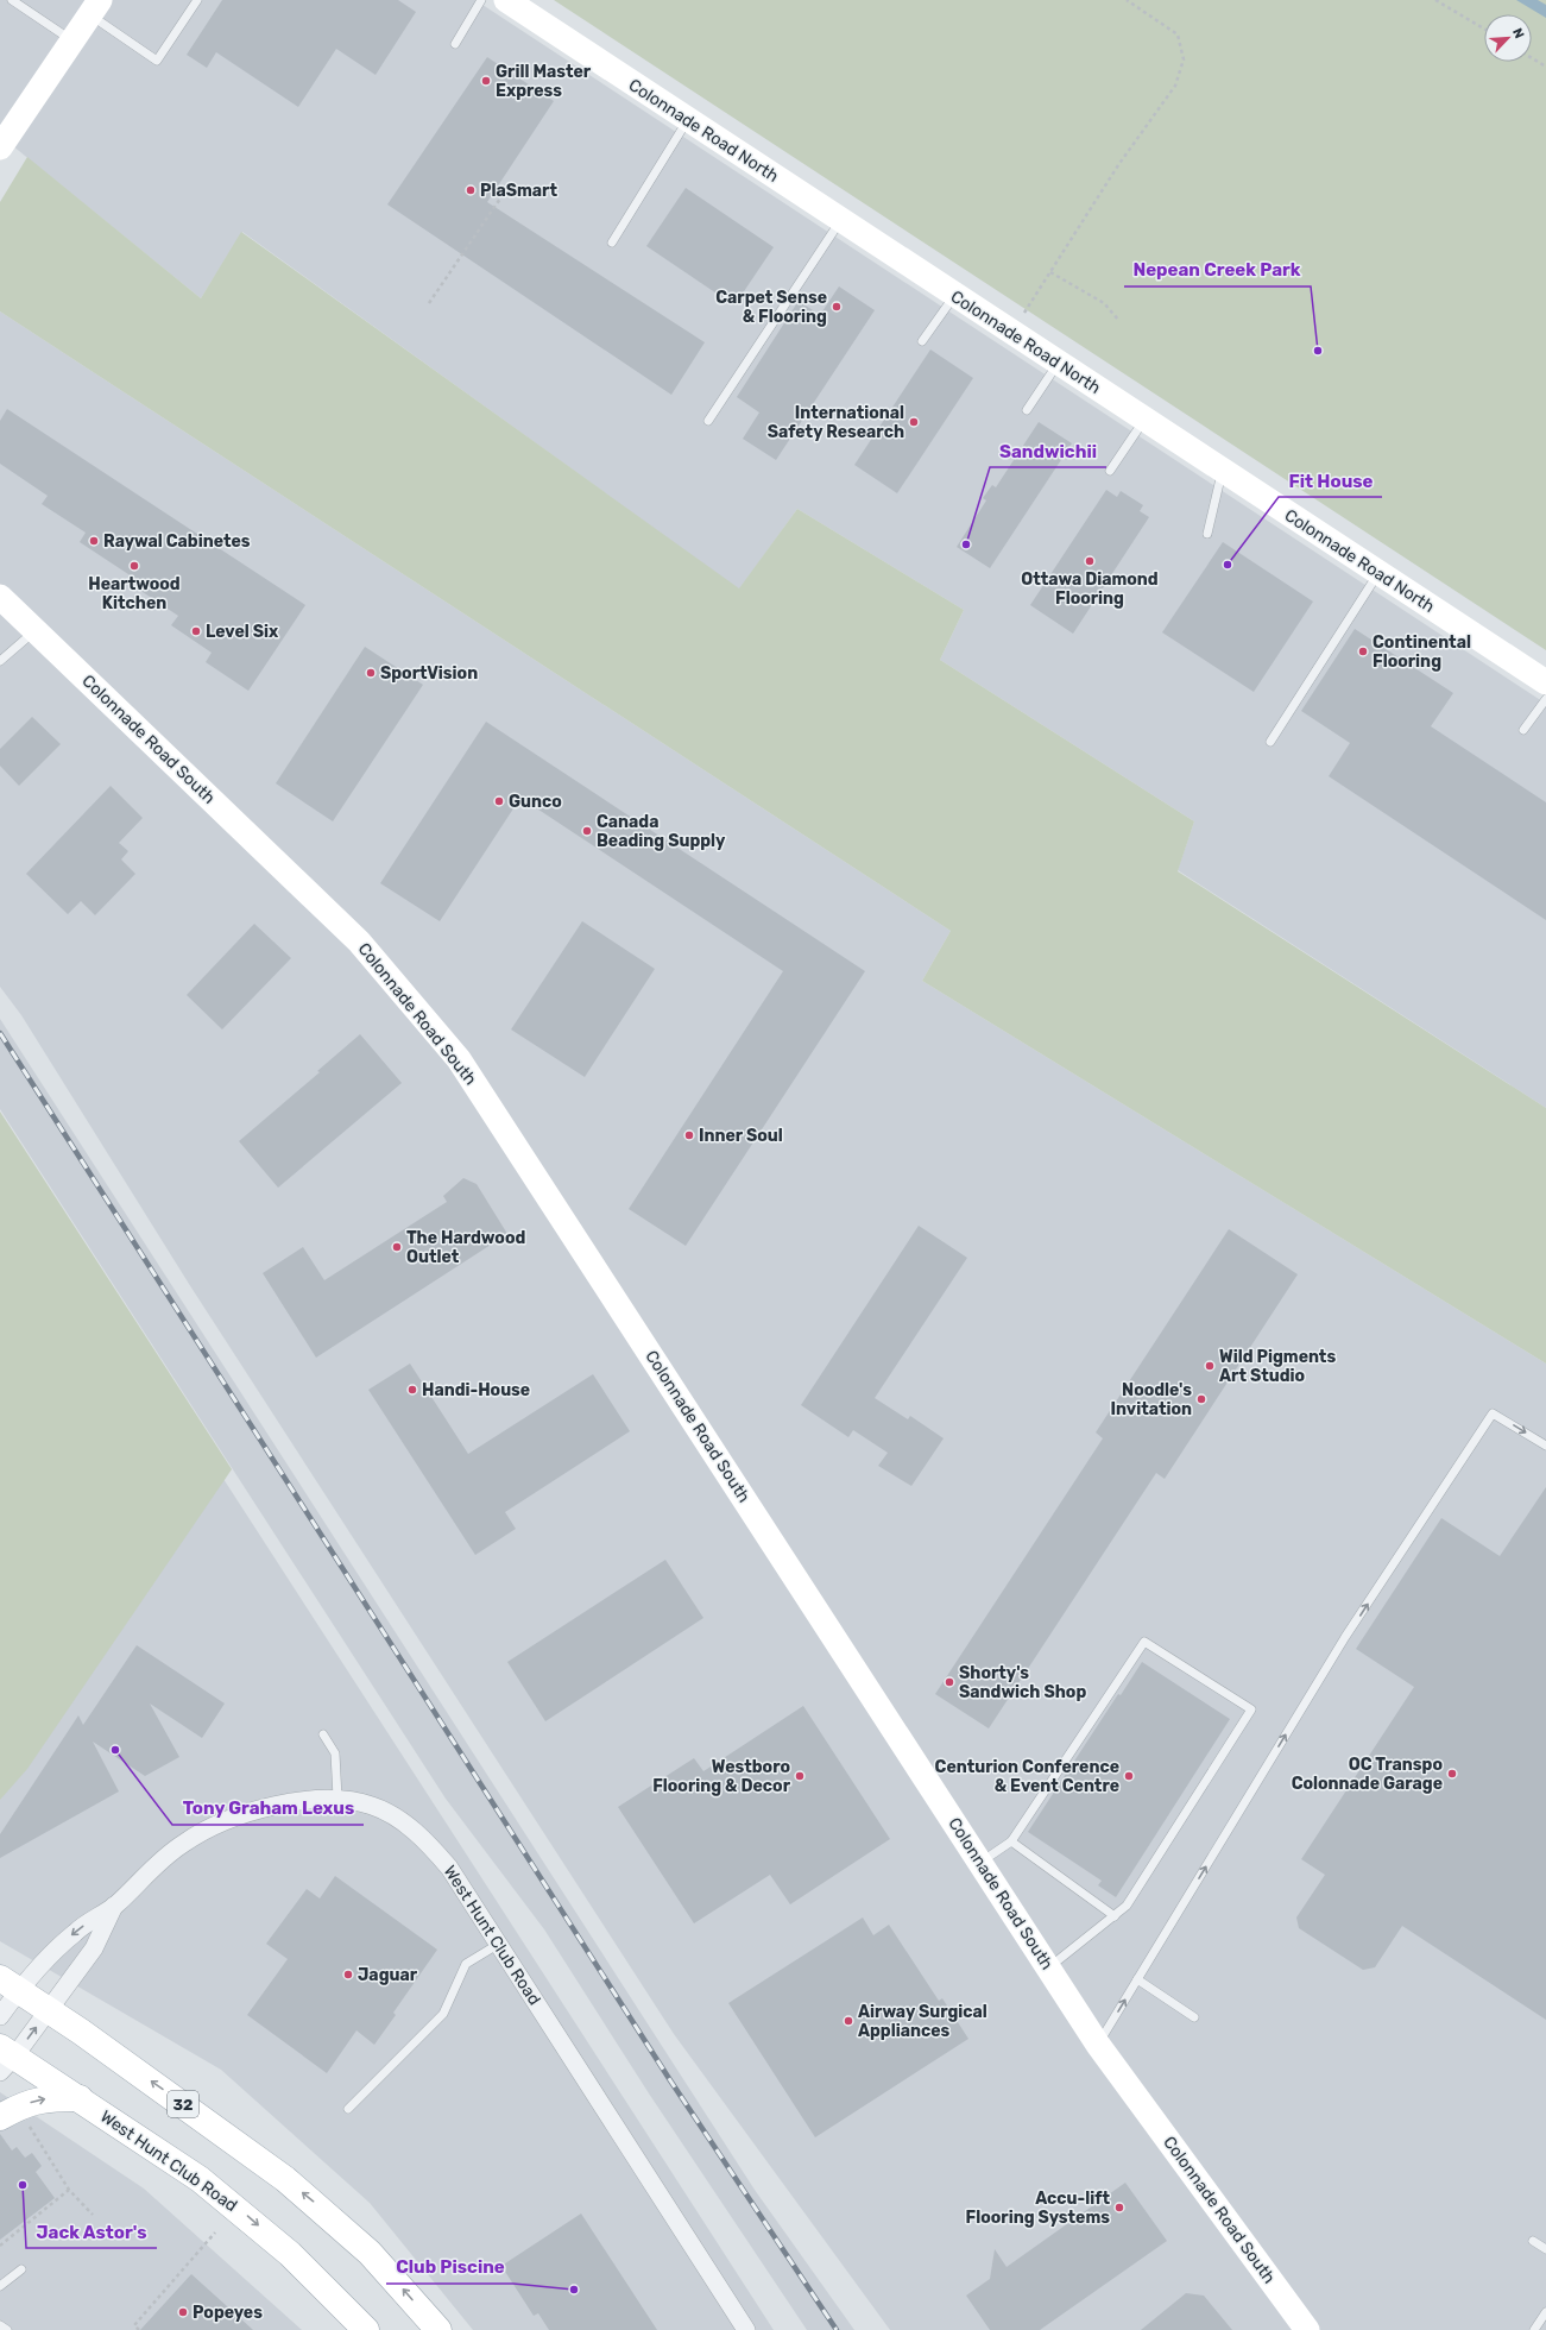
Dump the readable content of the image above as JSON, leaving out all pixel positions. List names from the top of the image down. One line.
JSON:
{"streets":{"main road":["West Hunt Club Road","32"],"street":["Colonnade Road North","Colonnade Road South"]},"crossings":[["West Hunt Club Road","32"]],"places":["Grill Master Express","PlaSmart","Carpet Sense & Flooring","Nepean Creek Park","International Safety Research","Raywal Cabinetes","Sandwichii","Ottawa Diamond Flooring","Fit House","Heartwood Kitchen","Level Six","Continental Flooring","SportVision","Gunco","Canada Beading Supply","Inner Soul","The Hardwood Outlet","Wild Pigments Art Studio","Handi-House","Noodle's Invitation","Shorty's Sandwich Shop","Tony Graham Lexus","OC Transpo Colonnade Garage","Westboro Flooring & Decor","Centurion Conference & Event Centre","Jaguar","Airway Surgical Appliances","Jack Astor's","Accu-lift Flooring Systems","Club Piscine","Popeyes"],"north":"top right"}
